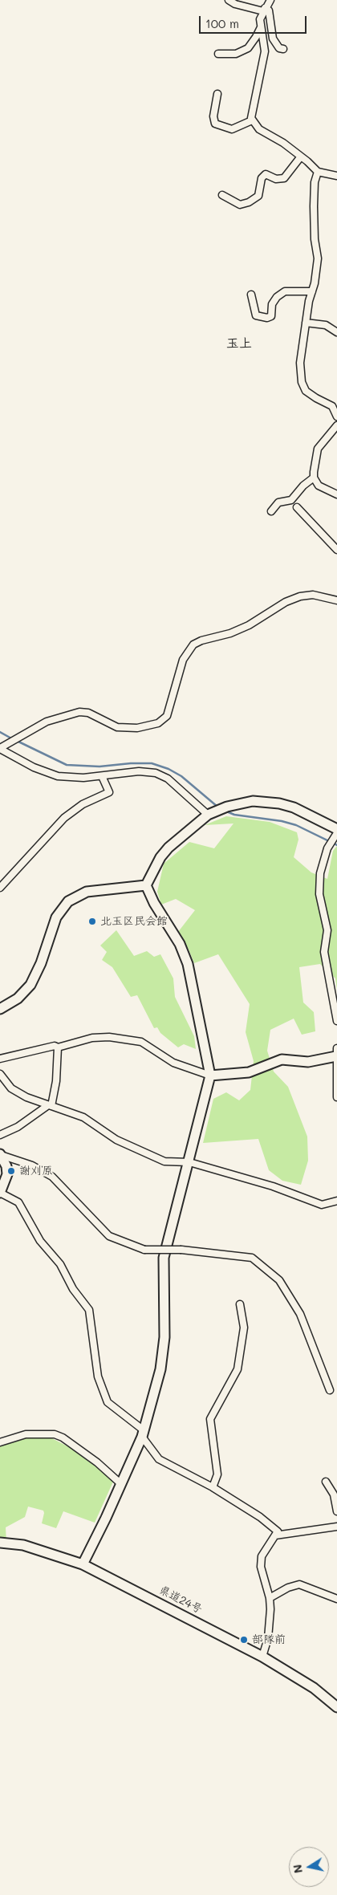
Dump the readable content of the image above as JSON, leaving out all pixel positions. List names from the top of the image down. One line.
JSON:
{"streets":{"street":["県道24号"]},"districts":["玉上"],"places":["北玉区民会館","謝刈原","部隊前"],"scale_bar":"100 m","north":"left"}
